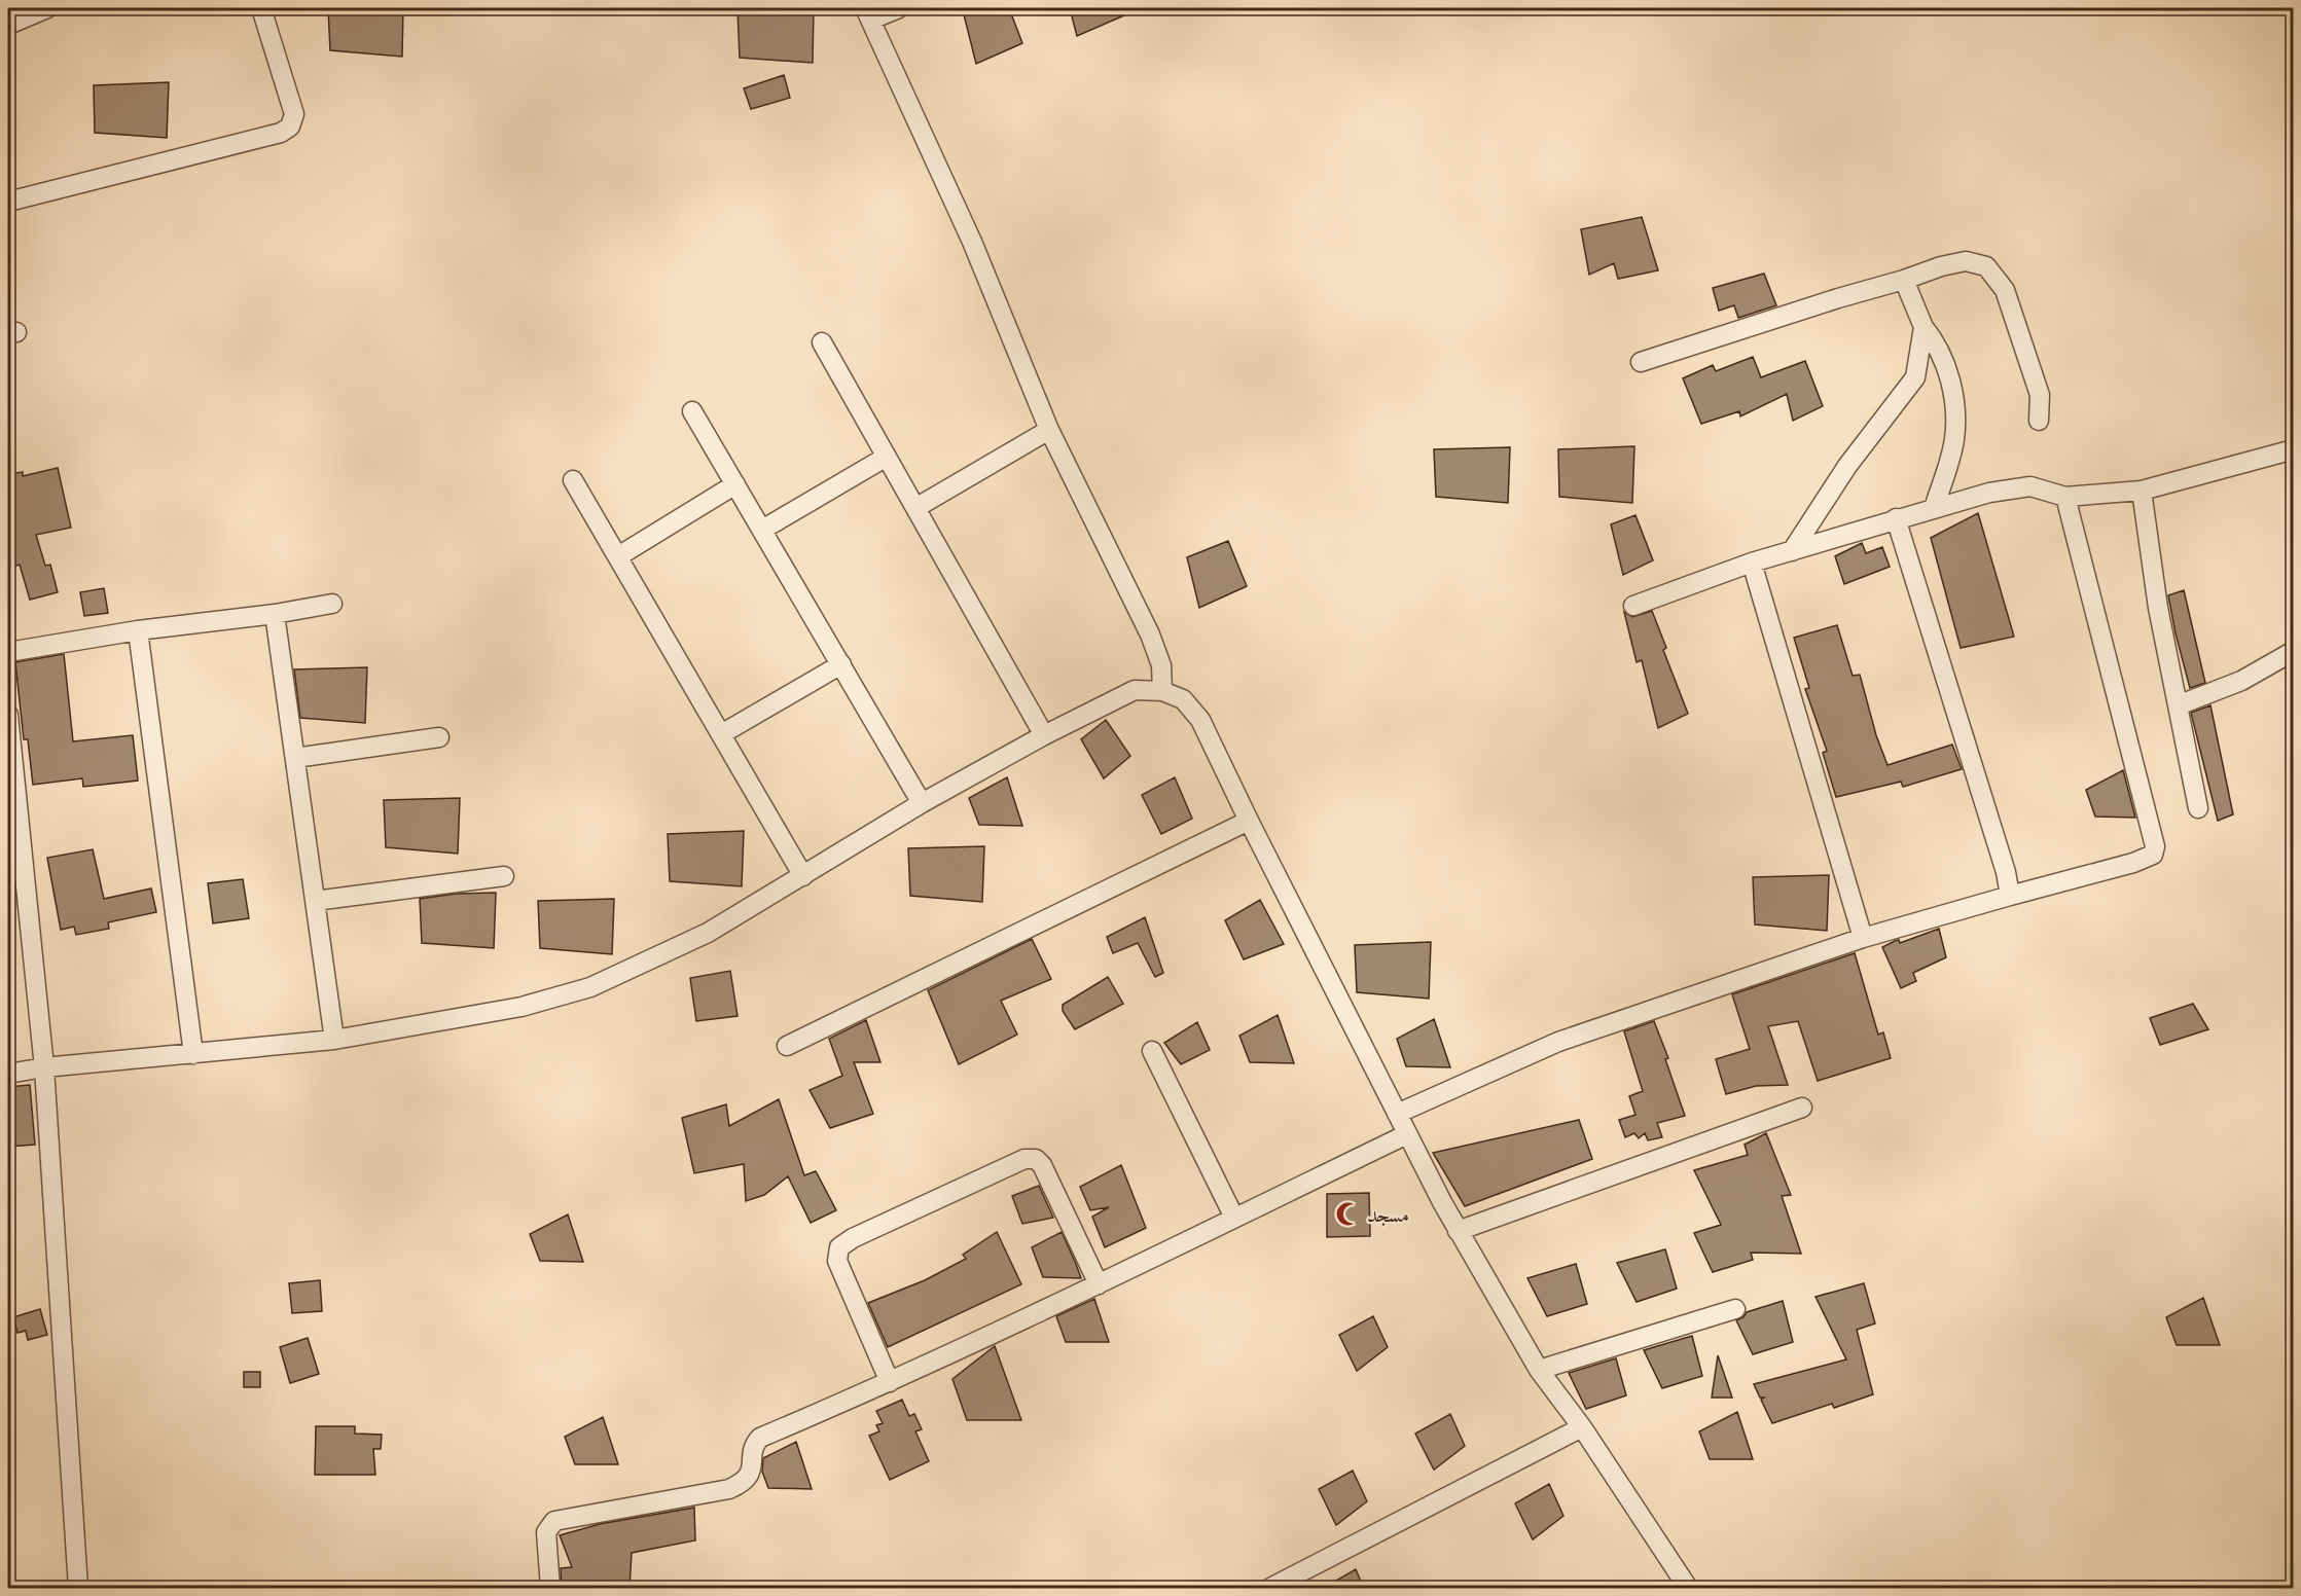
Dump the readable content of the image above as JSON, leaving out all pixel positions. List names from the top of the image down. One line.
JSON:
{"places":{"mosque":["مسجد"]}}
